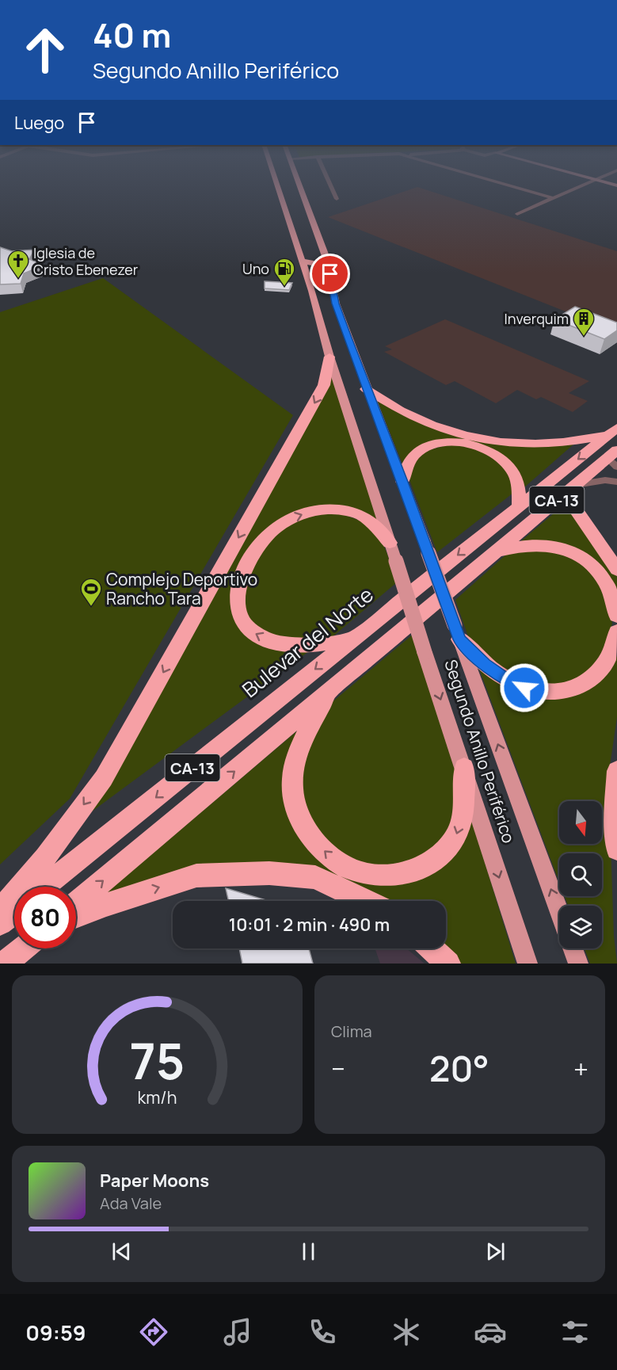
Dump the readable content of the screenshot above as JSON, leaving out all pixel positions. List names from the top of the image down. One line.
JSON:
{"streets":{"highway":["CA-13","Bulevar del Norte"],"main road":["Segundo Anillo Periférico"]},"places":{"church":["Iglesia de Cristo Ebenezer"],"fuel station":["Uno"],"building":["Inverquim"],"sports":["Complejo Deportivo Rancho Tara"]},"north":"bottom","page":{"turn":["40 m","Segundo Anillo Periférico"],"then":"Luego","limit":"80","trip":"10:01 · 2 min · 490 m","tile":"Clima","heat":["−","20°","+"],"song":["Paper Moons","Ada Vale"],"tabs":"09:59","gauge":["75","km/h"]}}
